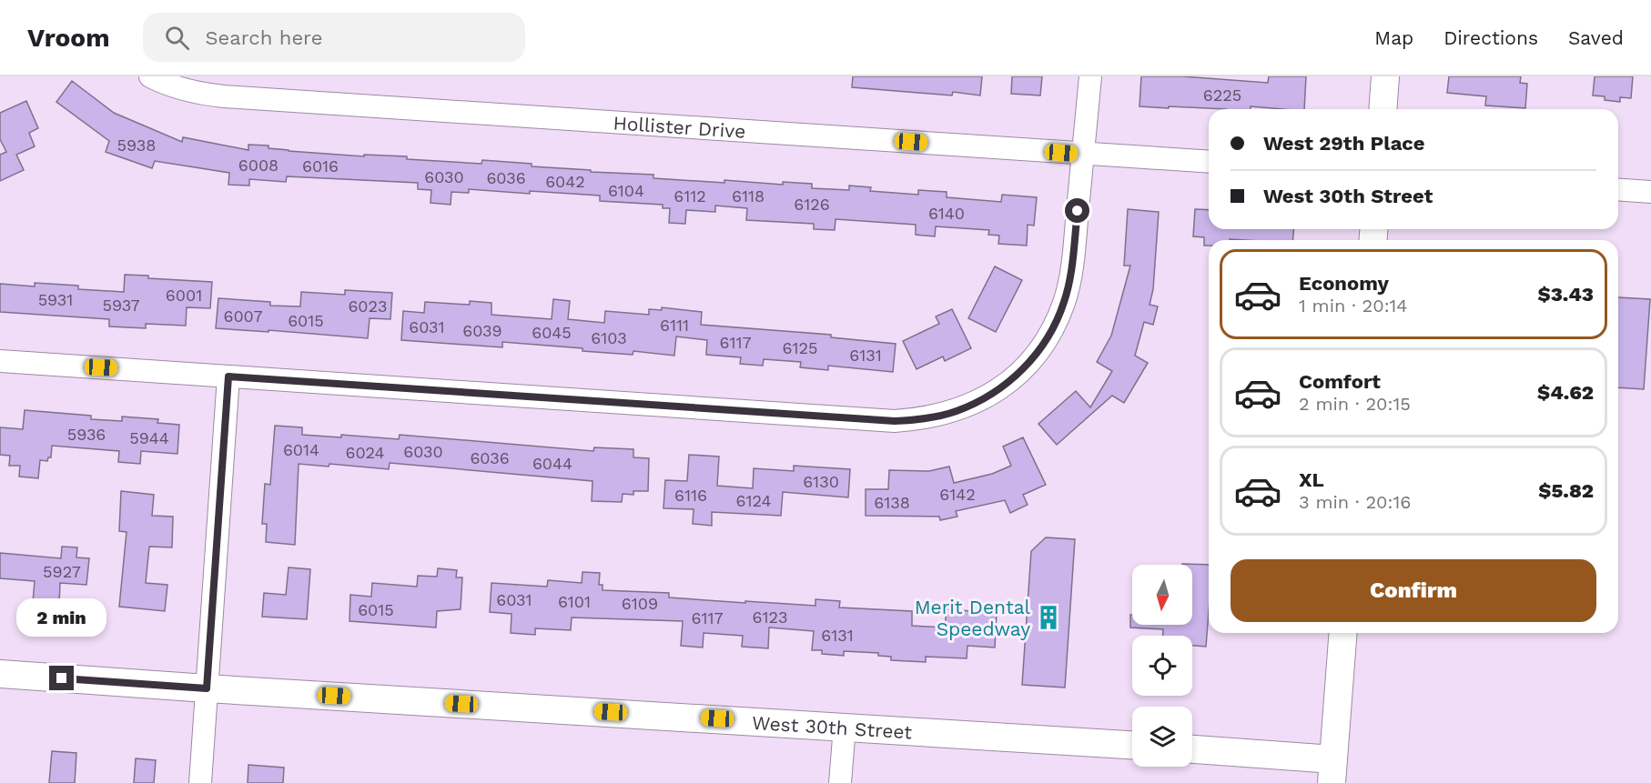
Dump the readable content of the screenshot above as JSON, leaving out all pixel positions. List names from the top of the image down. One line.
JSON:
{"streets":{"street":["Hollister Drive","West 30th Street"]},"places":{"building":["Merit Dental Speedway"]},"house_numbers":["6225","5938","6008","6016","6030","6036","6042","6104","6112","6118","6126","6140","6001","5931","5937","6023","6007","6015","6111","6031","6039","6045","6103","6117","6125","6131","5936","5944","6014","6030","6024","6036","6044","6130","6142","6116","6124","6138","5927","6031","6101","6109","6015","6123","6117","6131"],"north":"bottom","page":{"header":"Vroom","search":"Search here","nav":["Map","Directions","Saved"],"banner":["West 29th Place","West 30th Street"],"list":[{"name":"Economy","note":"1 min · 20:14","value":"$3.43"},{"name":"Comfort","note":"2 min · 20:15","value":"$4.62"},{"name":"XL","note":"3 min · 20:16","value":"$5.82"}],"buttons":"Confirm","bubble":"2 min"}}
